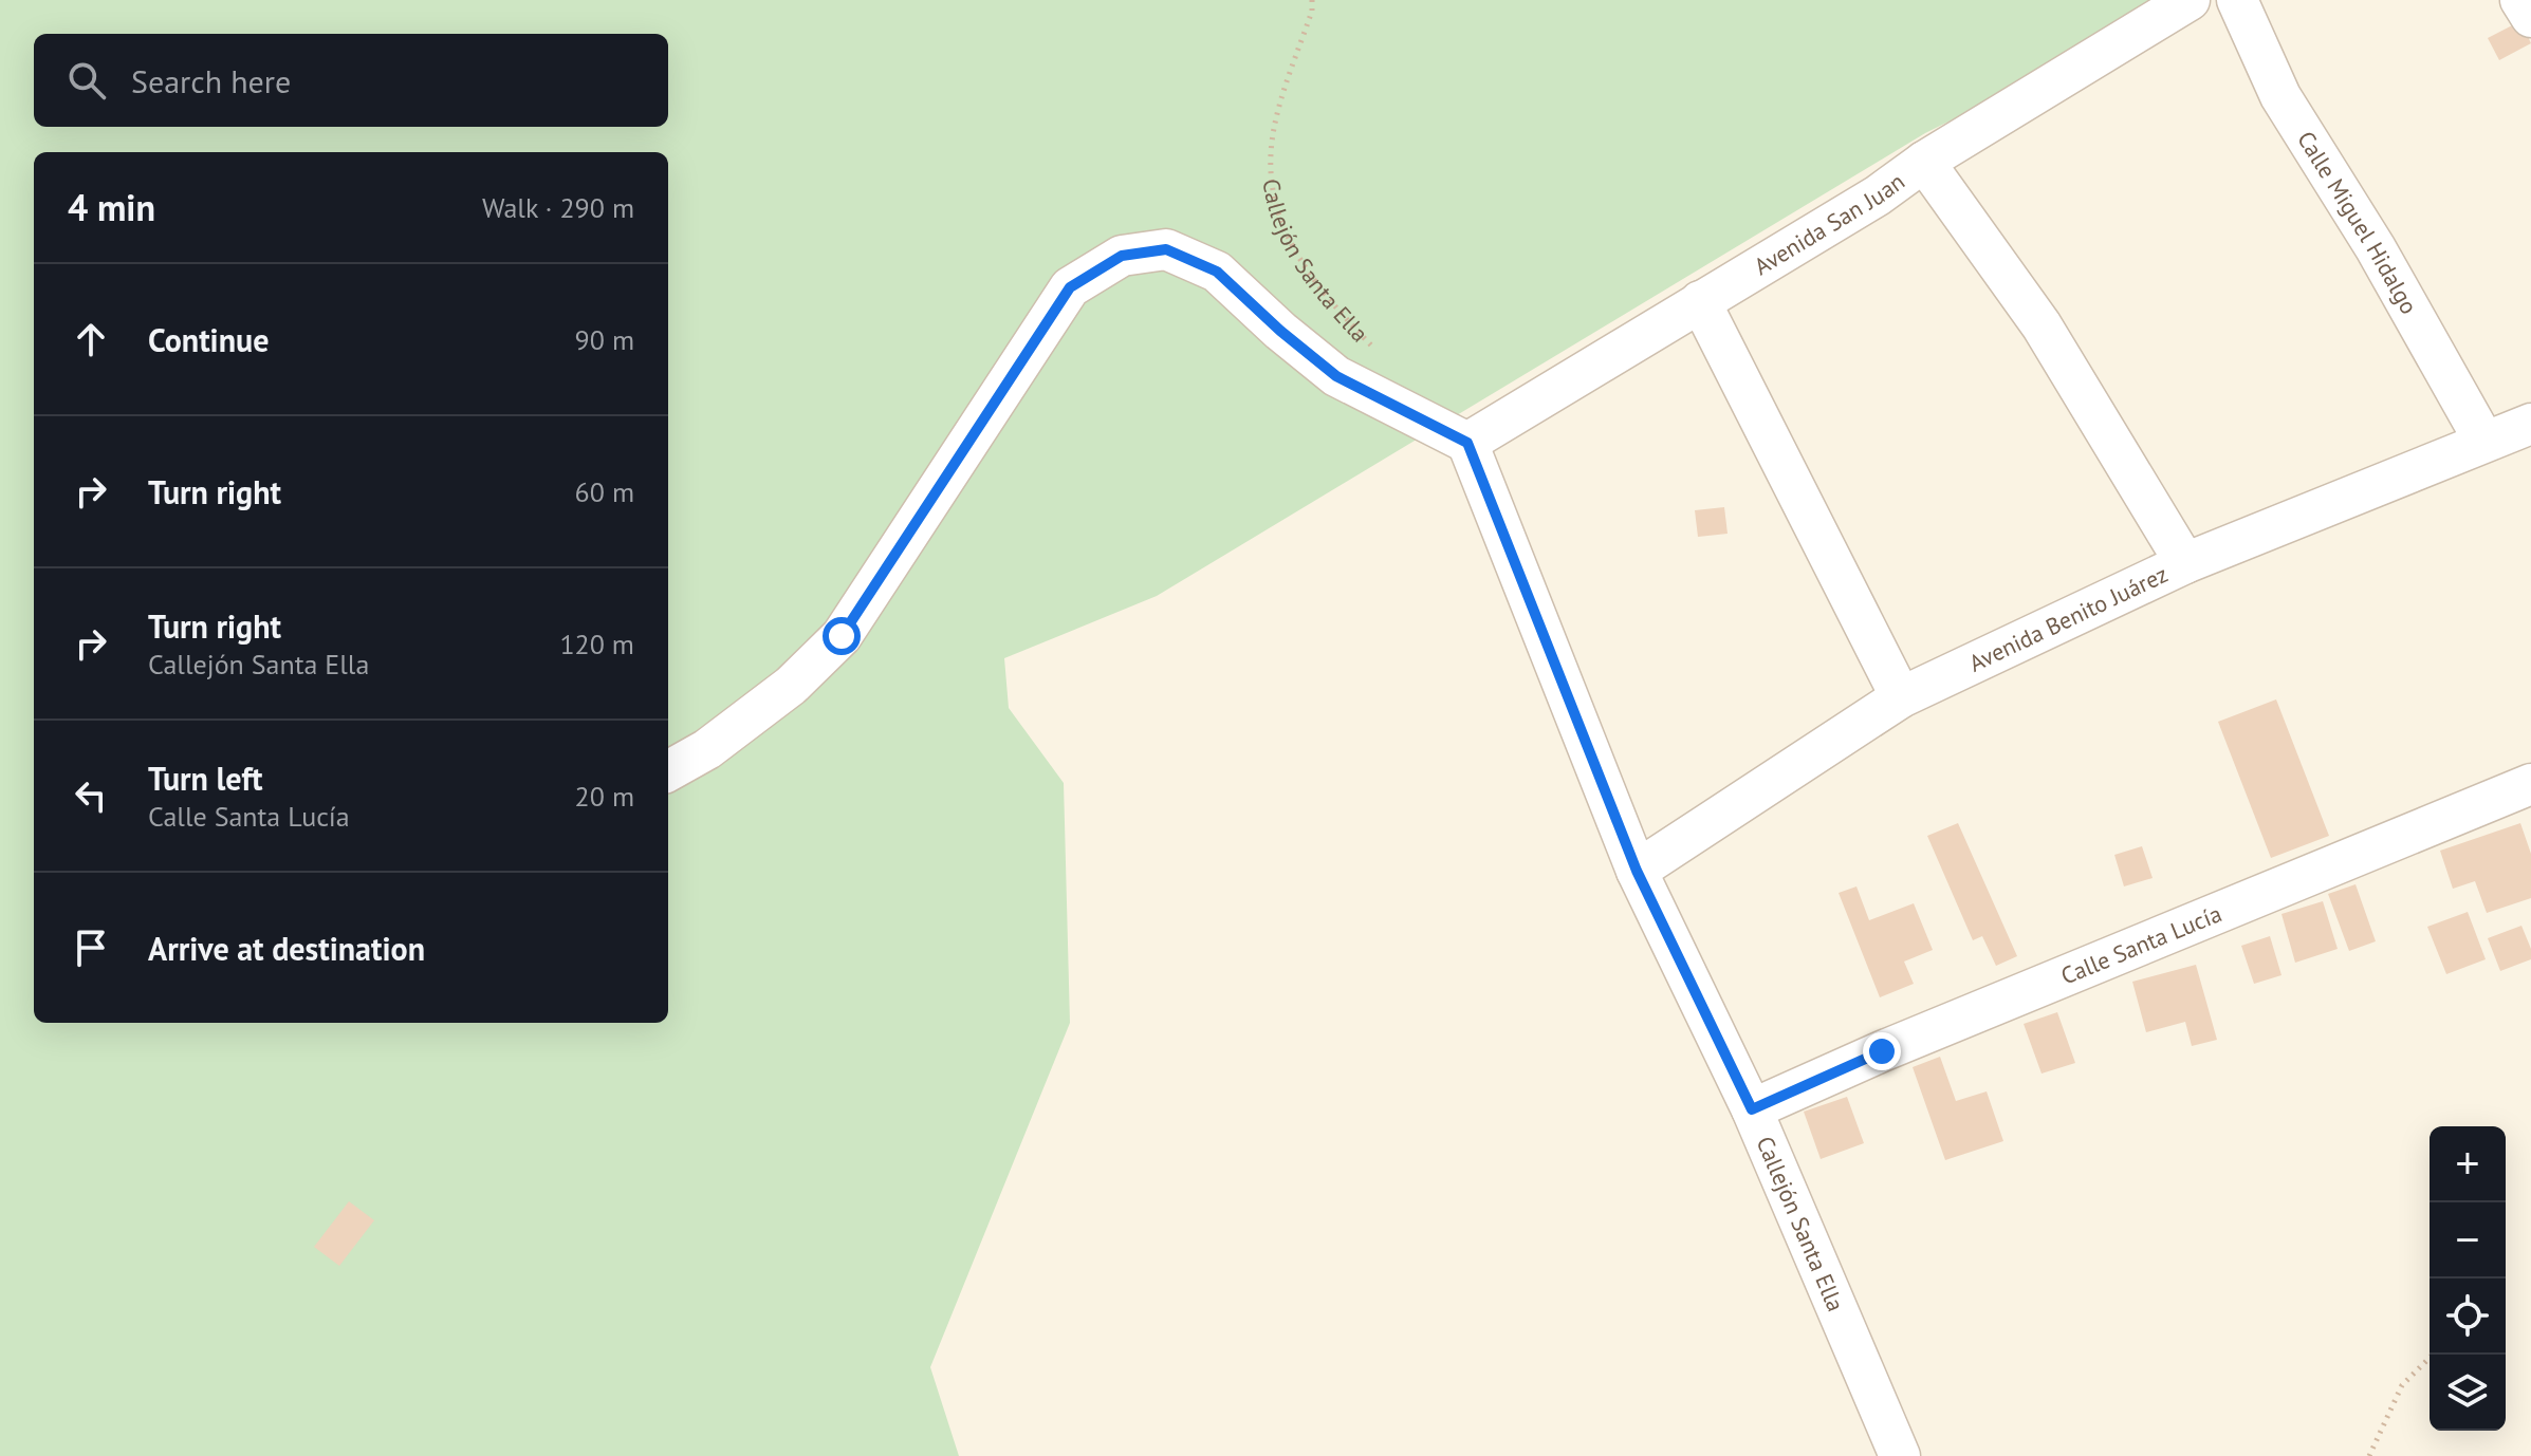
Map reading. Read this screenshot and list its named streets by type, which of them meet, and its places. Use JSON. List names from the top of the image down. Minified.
{"streets":{"street":["Avenida San Juan","Calle Miguel Hidalgo","Callejón Santa Ella","Avenida Benito Juárez","Calle Santa Lucía"]},"crossings":[["Avenida San Juan","Callejón Santa Ella"],["Calle Miguel Hidalgo","Avenida Benito Juárez"],["Callejón Santa Ella","Avenida Benito Juárez"],["Callejón Santa Ella","Calle Santa Lucía"]],"page":{"search":"Search here","heading":["4 min","Walk · 290 m"],"list":[["Continue","90 m"],["Turn right","60 m"],["Turn right","Callejón Santa Ella","120 m"],["Turn left","Calle Santa Lucía","20 m"],"Arrive at destination"],"map_buttons":["+","−"]}}
